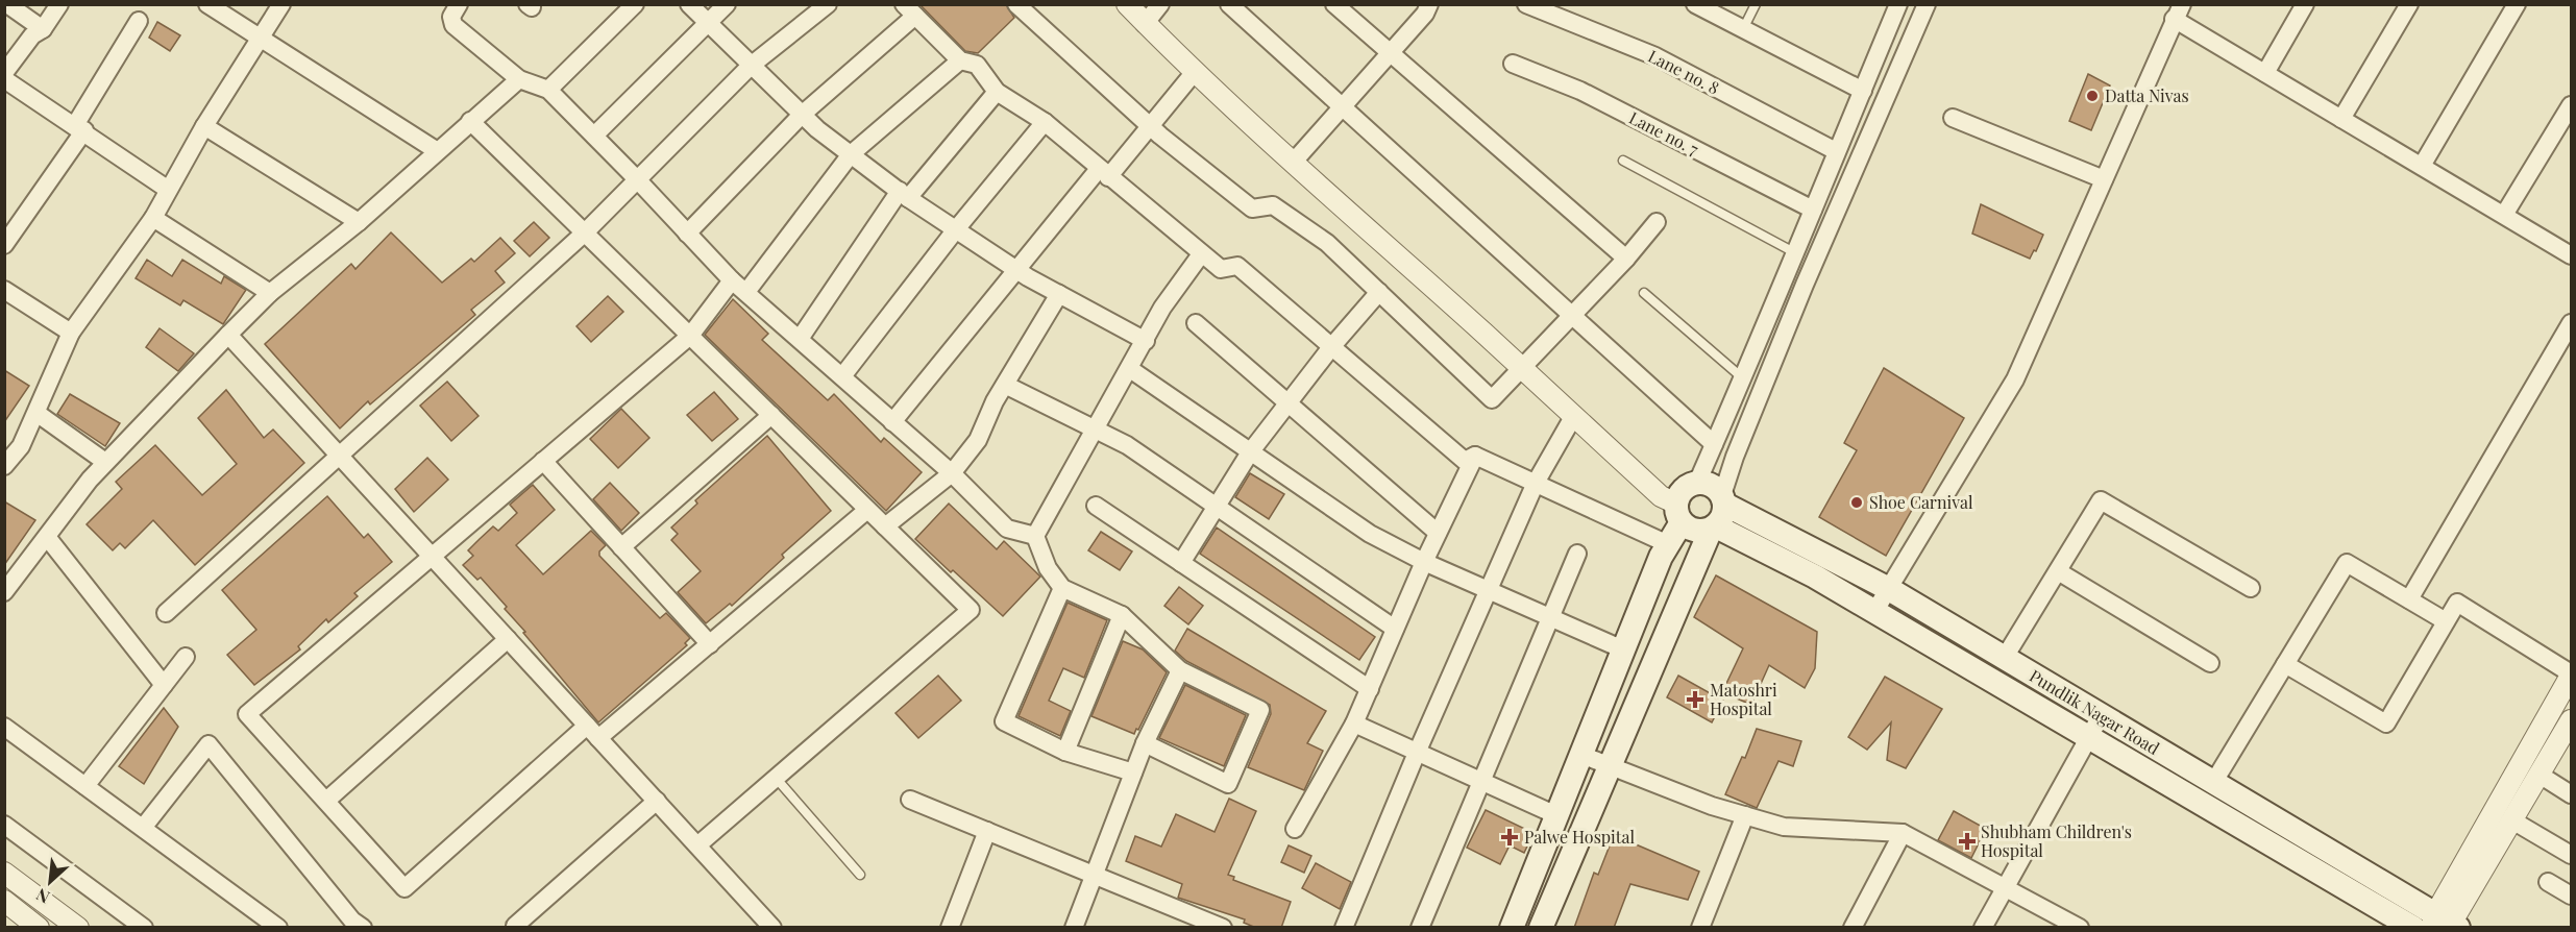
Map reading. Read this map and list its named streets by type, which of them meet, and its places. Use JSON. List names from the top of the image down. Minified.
{"streets":{"main road":["Pundlik Nagar Road"],"street":["Lane no. 8","Lane no. 7"]},"places":{"other":["Datta Nivas","Shoe Carnival"],"health":["Matoshri Hospital","Palwe Hospital","Shubham Children's Hospital"]},"north":"bottom left"}
